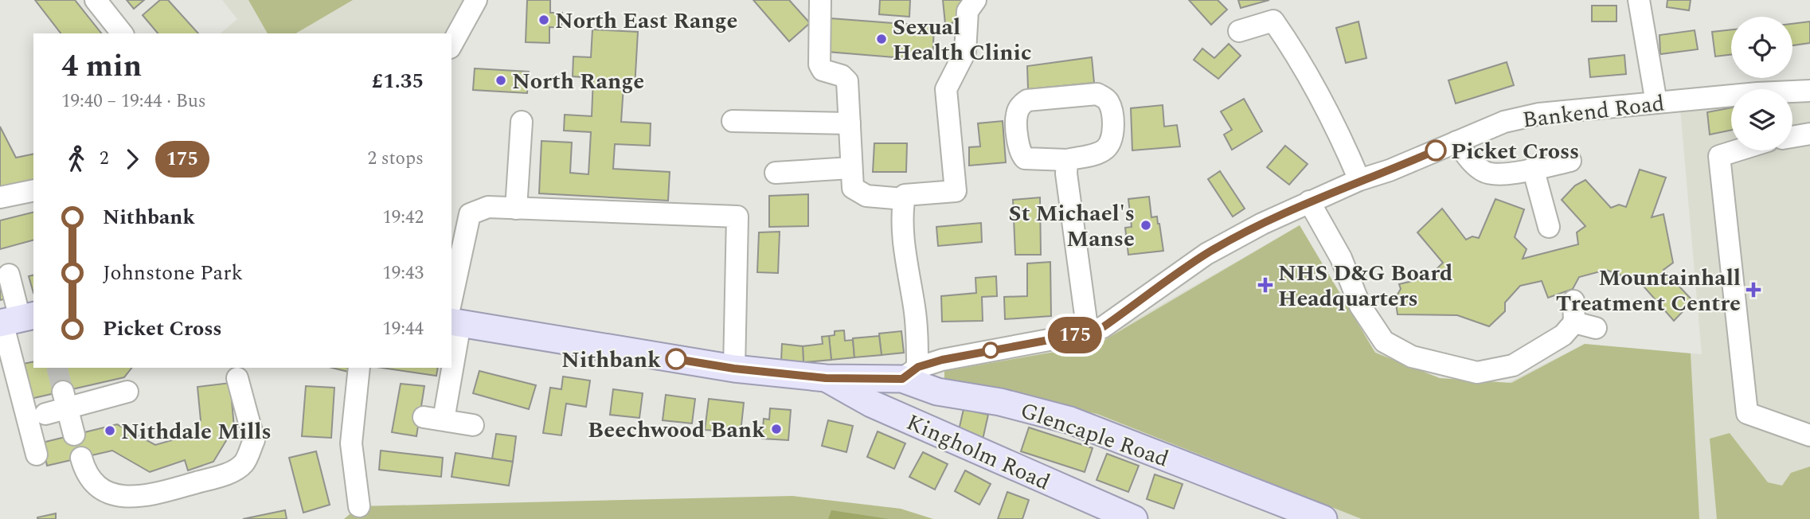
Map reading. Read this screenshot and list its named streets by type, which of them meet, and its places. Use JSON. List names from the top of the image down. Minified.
{"streets":{"main road":["Glencaple Road","Kingholm Road"],"street":["Bankend Road"]},"crossings":[["Bankend Road","Glencaple Road"],["Glencaple Road","Kingholm Road"]],"places":{"other":["North East Range","Sexual Health Clinic","North Range","Picket Cross","St Michael's Manse","Nithbank","Beechwood Bank","Nithdale Mills"],"health":["NHS D&G Board Headquarters","Mountainhall Treatment Centre"]},"lines":["bus line 175"],"page":{"on_map":"175","heading":["4 min","19:40 – 19:44 · Bus","£1.35"],"legs":["2","175","2 stops"],"list":[{"name":"Nithbank","value":"19:42"},{"name":"Johnstone Park","value":"19:43"},{"name":"Picket Cross","value":"19:44"}]}}
